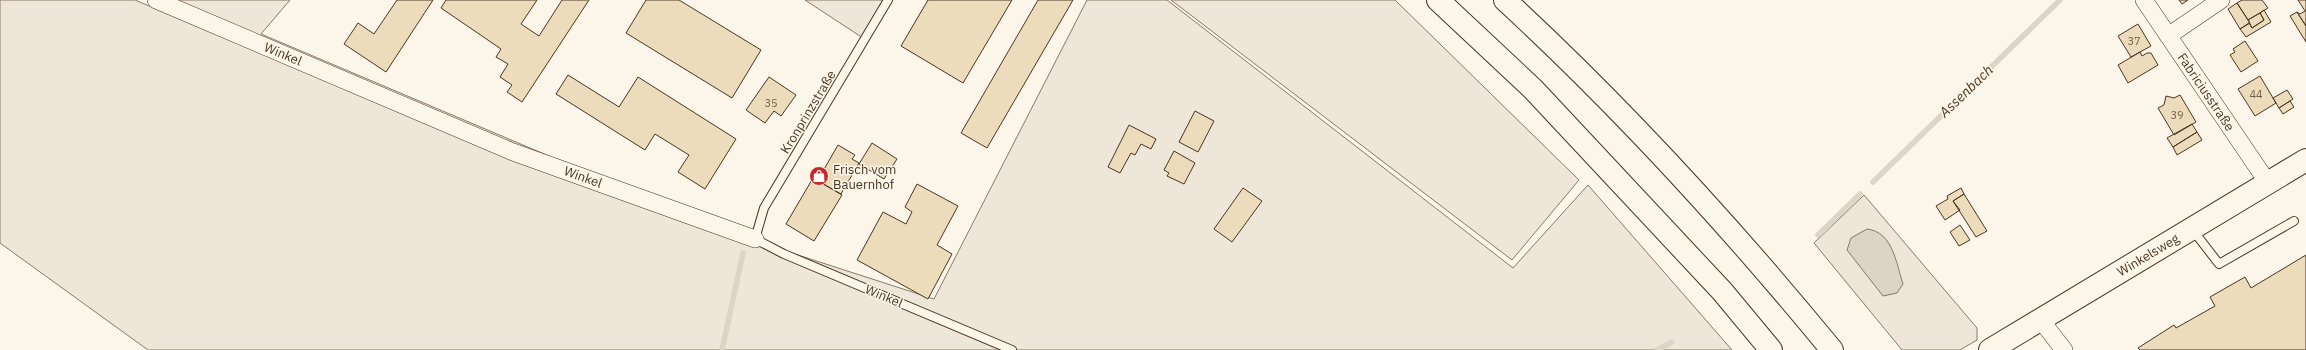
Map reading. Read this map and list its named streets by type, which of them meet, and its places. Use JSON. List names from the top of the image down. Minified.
{"streets":{"main road":["Winkelsweg"],"street":["Winkel","Fabriciusstraße"],"lane":["Kronprinzstraße"]},"crossings":[["Winkel","Kronprinzstraße"],["Fabriciusstraße","Winkelsweg"]],"water":["Assenbach"],"places":{"shop":["Frisch vom Bauernhof"]},"house_numbers":["37","44","35","39"]}
